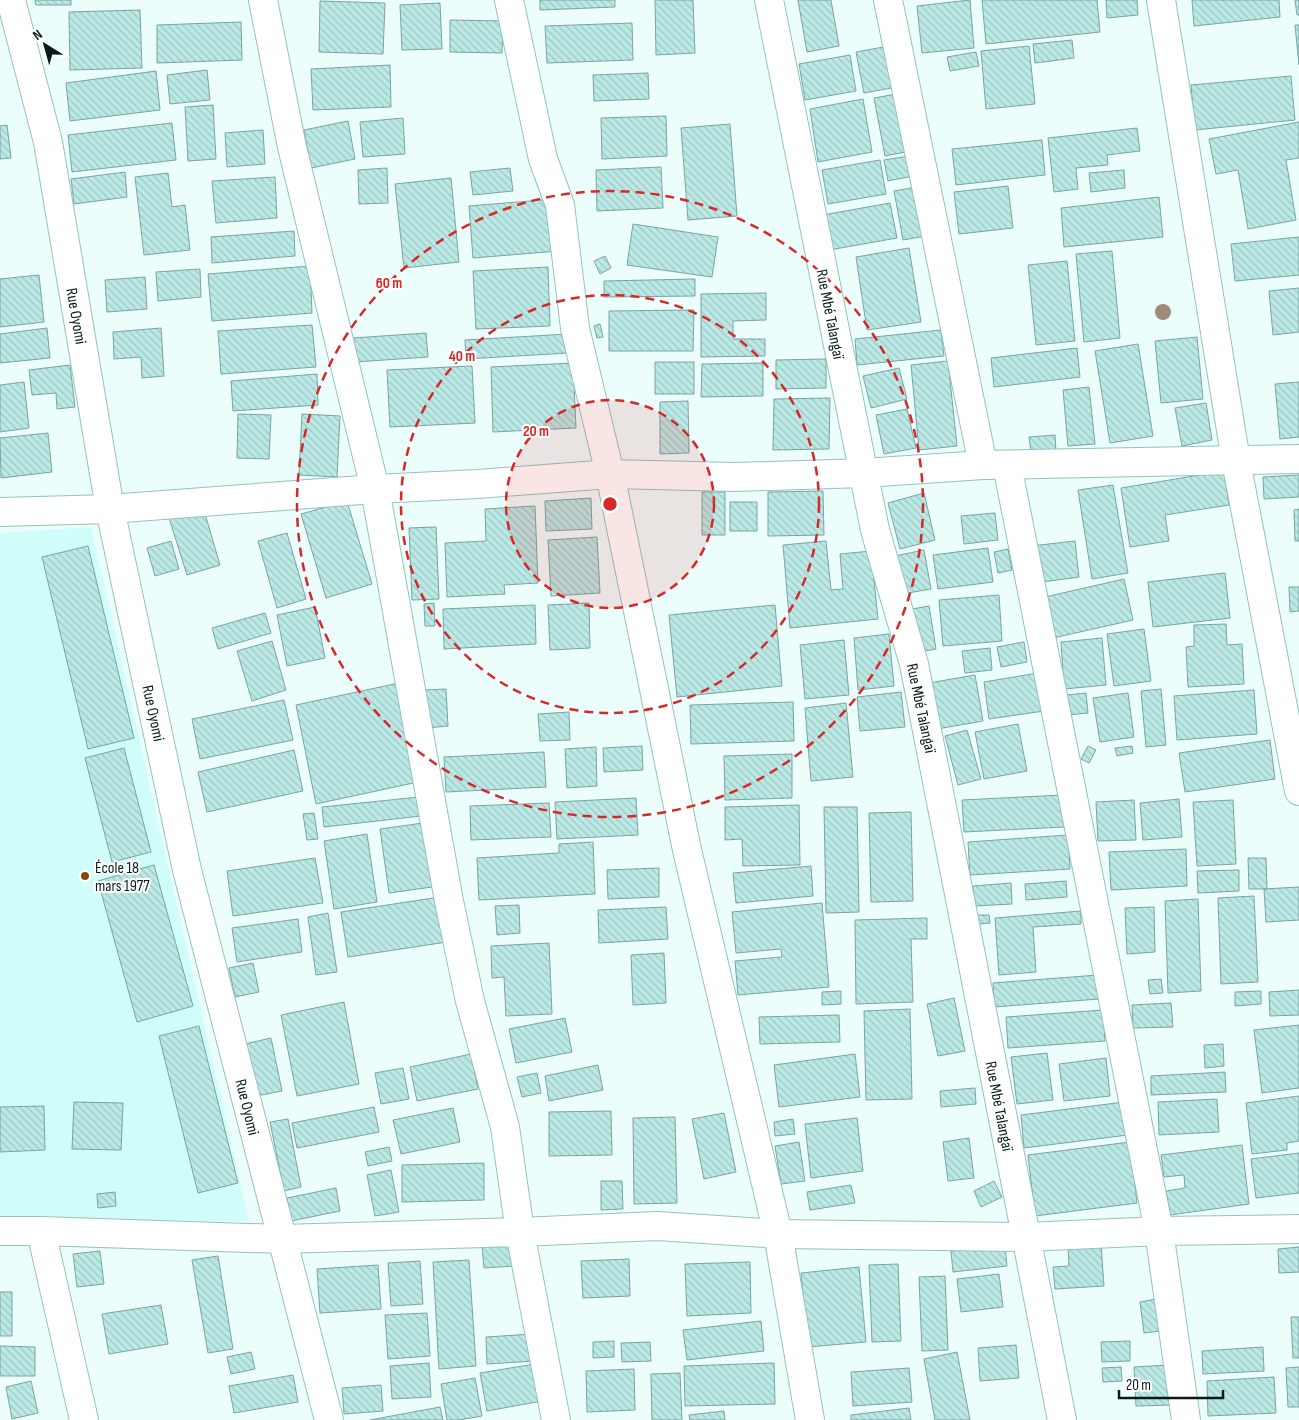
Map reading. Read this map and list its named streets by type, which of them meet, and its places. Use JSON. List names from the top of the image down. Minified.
{"streets":{"street":["Rue Mbé Talangaï","Rue Oyomi"]},"places":["École 18 mars 1977"],"scale_bar":"20 m","north":"top left","rings":["60 m","40 m","20 m"]}
